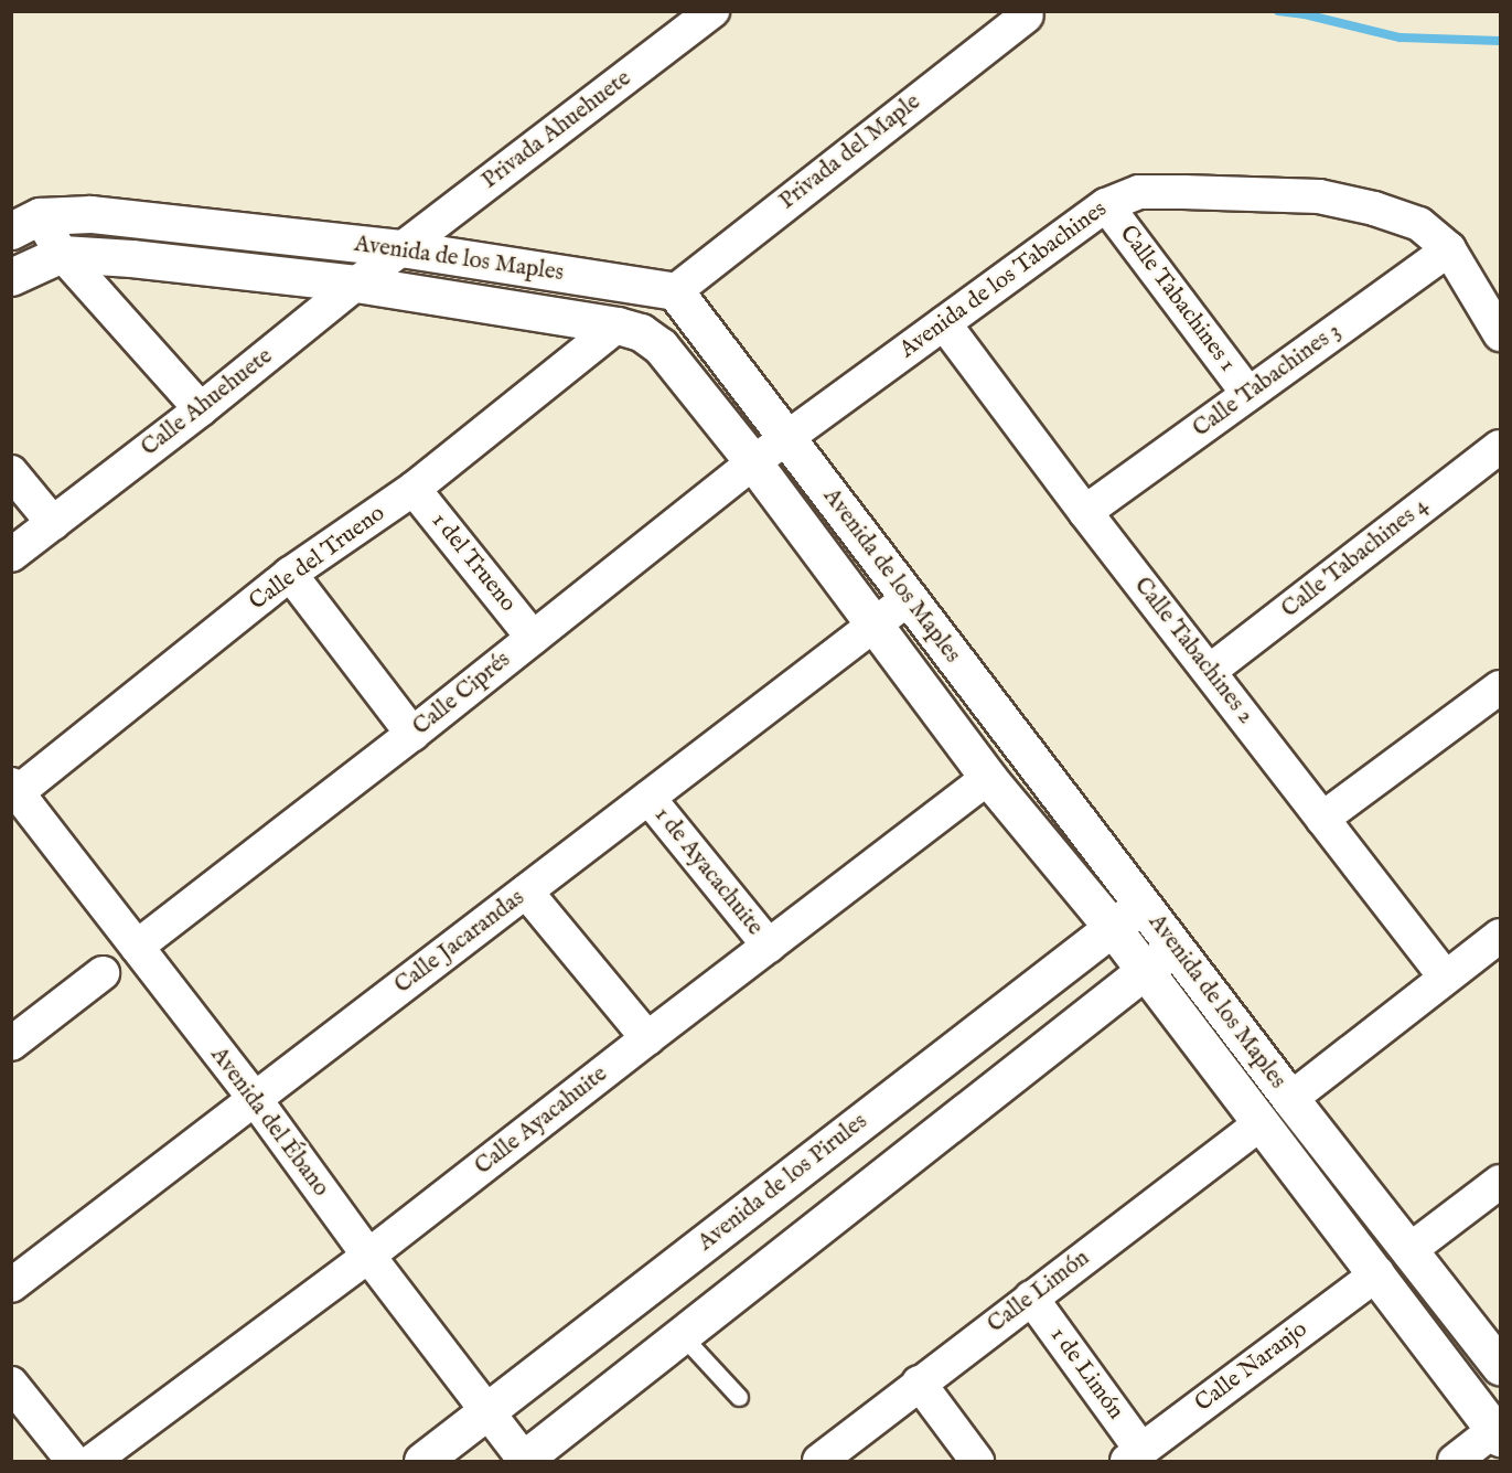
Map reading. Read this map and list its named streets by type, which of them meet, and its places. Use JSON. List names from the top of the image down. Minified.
{"streets":{"street":["Privada Ahuehuete","Privada del Maple","Avenida de los Maples","Avenida de los Tabachines","Calle Tabachines 1","Calle Tabachines 3","Calle Ahuehuete","Calle del Trueno","Calle Tabachines 4","1 del Trueno","Calle Tabachines 2","Calle Ciprés","1 de Ayacachuite","Calle Jacarandas","Calle Ayacahuite","Avenida del Ébano","Avenida de los Pirules","Calle Limón","Calle Naranjo","1 de Limón"]},"crossings":[["Privada Ahuehuete","Avenida de los Maples"],["Privada Ahuehuete","Calle Ahuehuete"],["Privada del Maple","Avenida de los Maples"],["Avenida de los Maples","Avenida de los Tabachines"],["Avenida de los Maples","Calle Ahuehuete"],["Avenida de los Maples","Calle del Trueno"],["Avenida de los Maples","Calle Ciprés"],["Avenida de los Maples","Calle Jacarandas"],["Avenida de los Maples","Calle Ayacahuite"],["Avenida de los Maples","Avenida de los Pirules"],["Avenida de los Maples","Calle Limón"],["Avenida de los Maples","Calle Naranjo"],["Avenida de los Tabachines","Calle Tabachines 1"],["Avenida de los Tabachines","Calle Tabachines 3"],["Avenida de los Tabachines","Calle Tabachines 2"],["Avenida de los Tabachines","Calle Ciprés"],["Calle Tabachines 1","Calle Tabachines 3"],["Calle Tabachines 3","Calle Tabachines 2"],["Calle del Trueno","1 del Trueno"],["Calle del Trueno","Avenida del Ébano"],["Calle Tabachines 4","Calle Tabachines 2"],["1 del Trueno","Calle Ciprés"],["Calle Ciprés","Avenida del Ébano"],["1 de Ayacachuite","Calle Jacarandas"],["1 de Ayacachuite","Calle Ayacahuite"],["Calle Jacarandas","Avenida del Ébano"],["Calle Ayacahuite","Avenida del Ébano"],["Avenida del Ébano","Avenida de los Pirules"],["Calle Limón","1 de Limón"],["Calle Naranjo","1 de Limón"]]}
